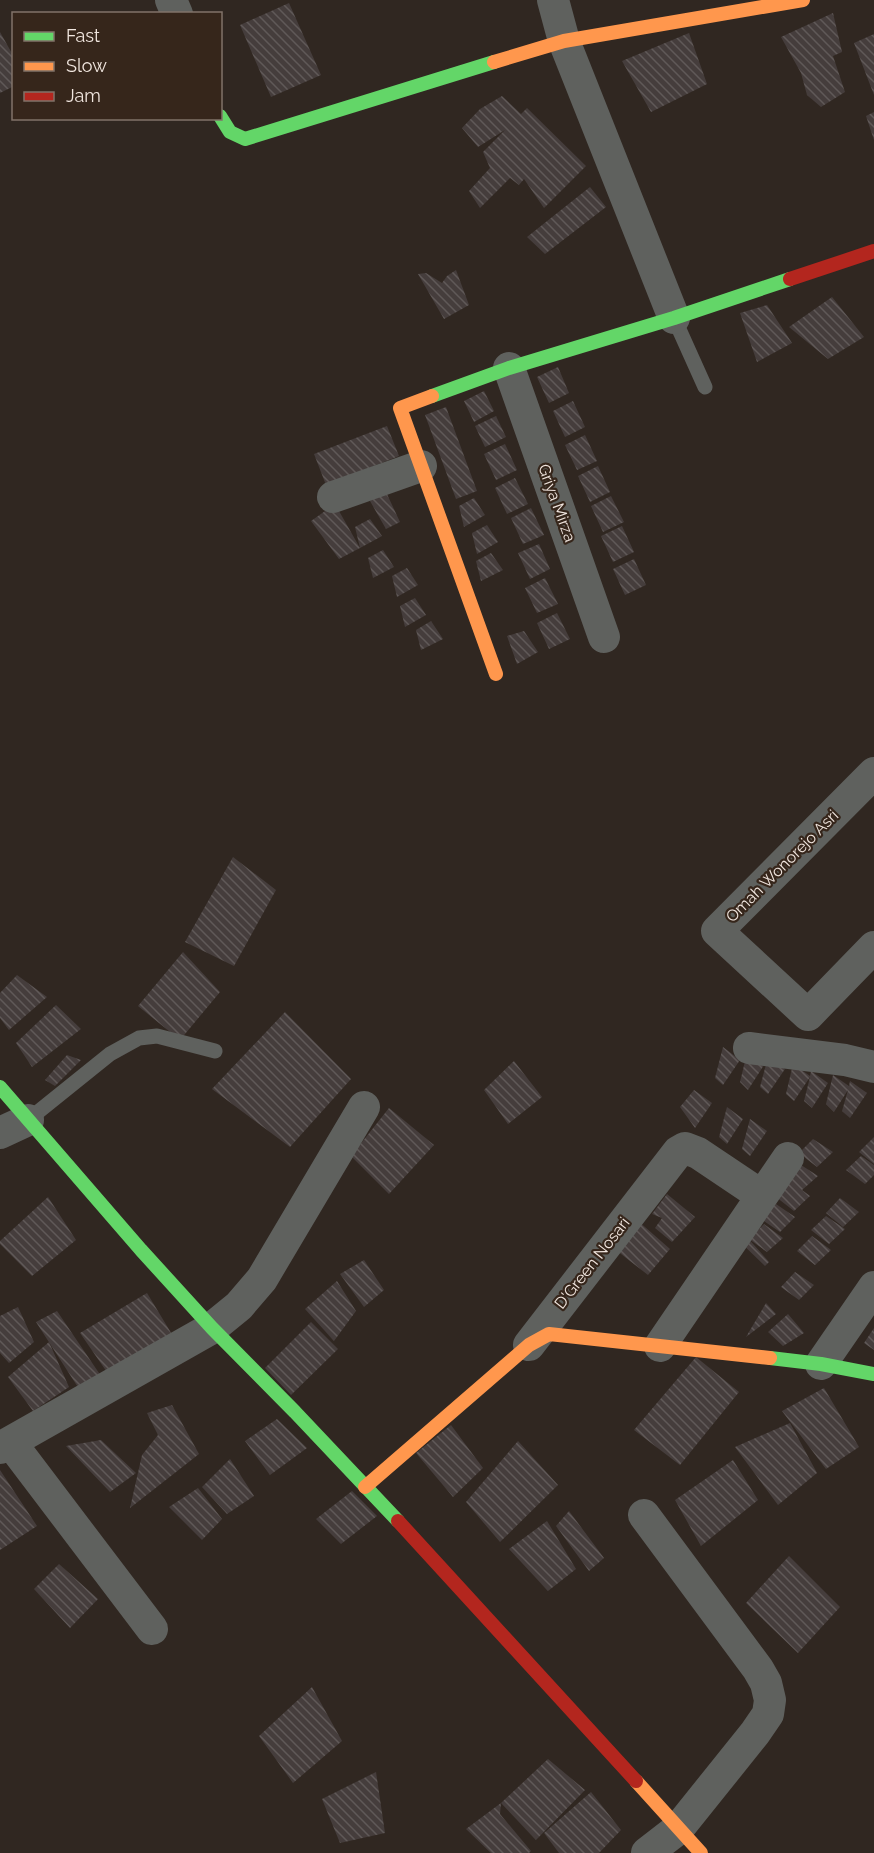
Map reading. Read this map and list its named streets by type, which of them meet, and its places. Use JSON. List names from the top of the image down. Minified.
{"streets":{"street":["Griya Mirza","Omah Wonorejo Asri","D'Green Nosari"]},"legend":["Fast","Slow","Jam"]}
